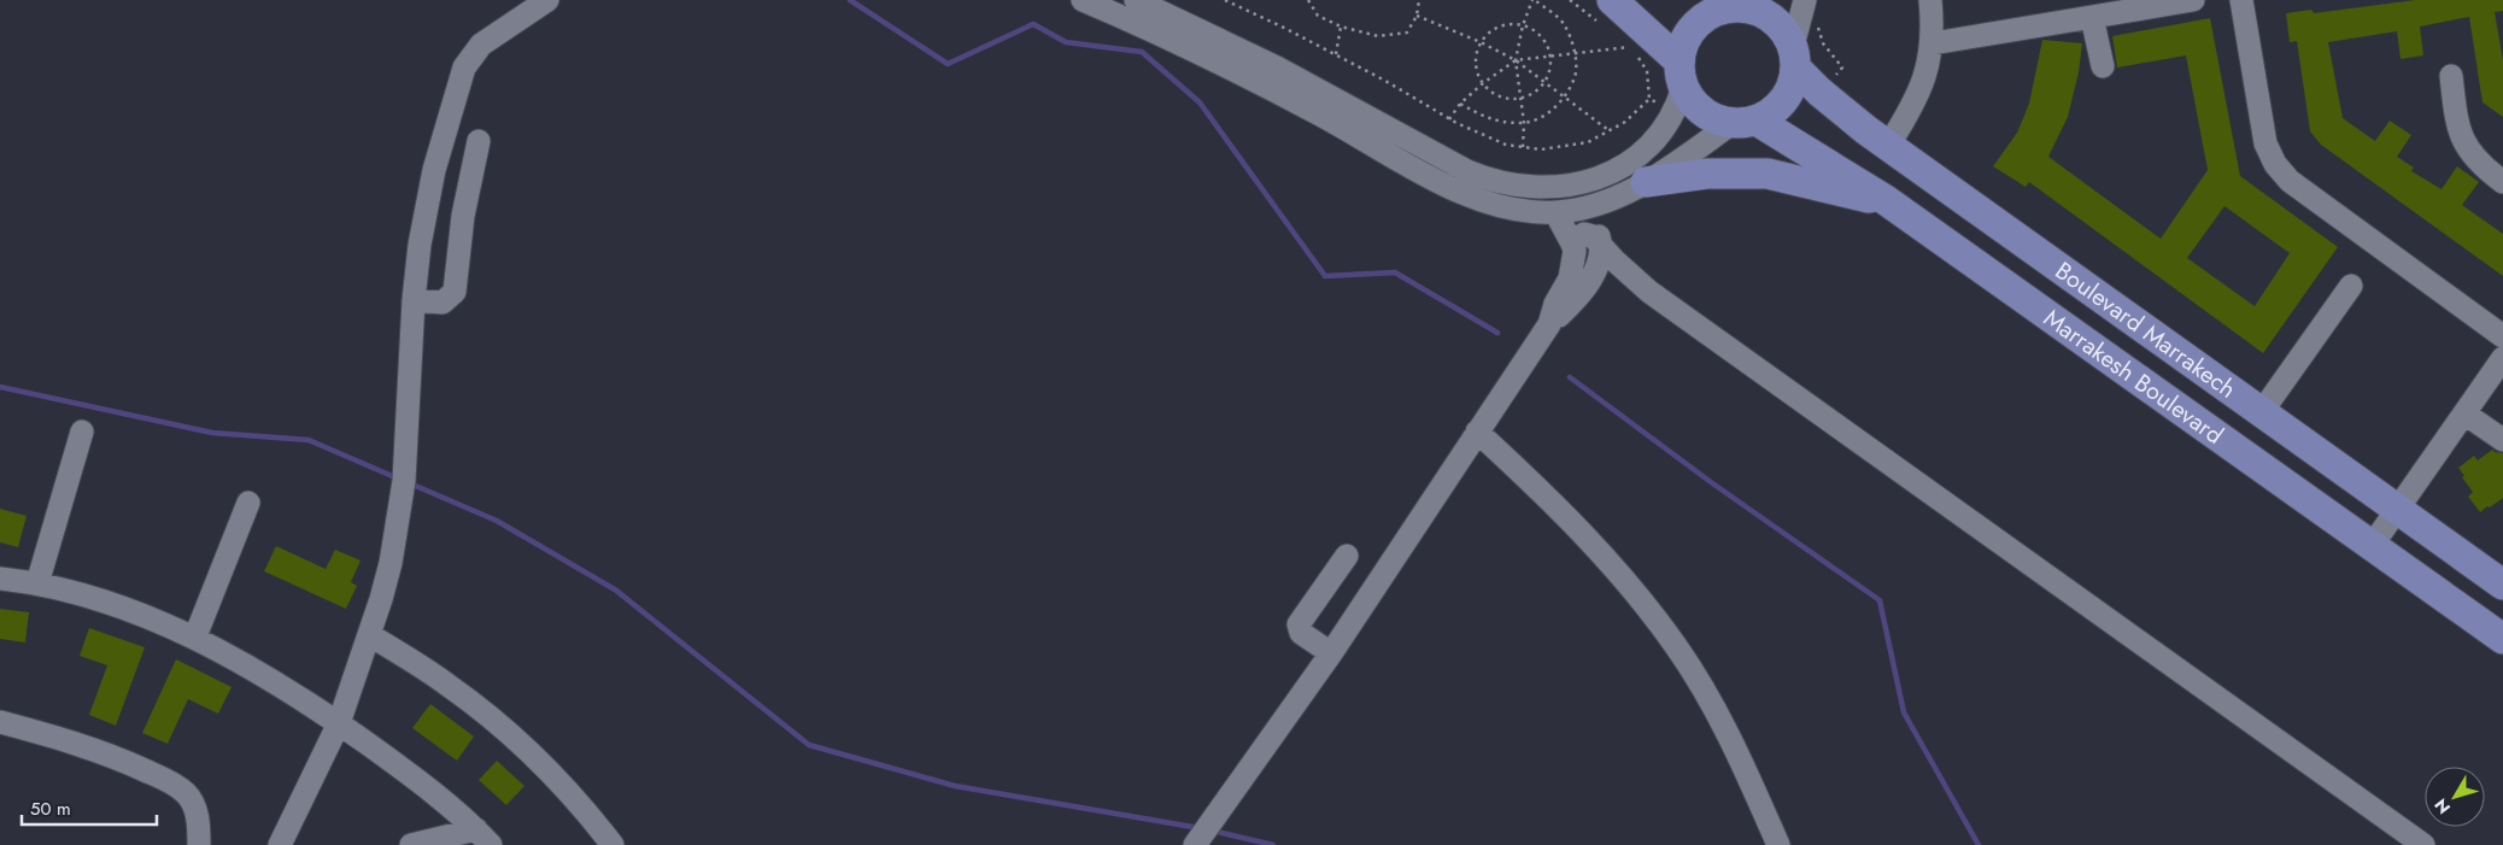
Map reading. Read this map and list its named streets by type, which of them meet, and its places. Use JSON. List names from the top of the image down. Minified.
{"streets":{"main road":["Boulevard Marrakech","Marrakesh Boulevard"]},"crossings":[["Boulevard Marrakech","Marrakesh Boulevard"]],"scale_bar":"50 m","north":"bottom left"}
